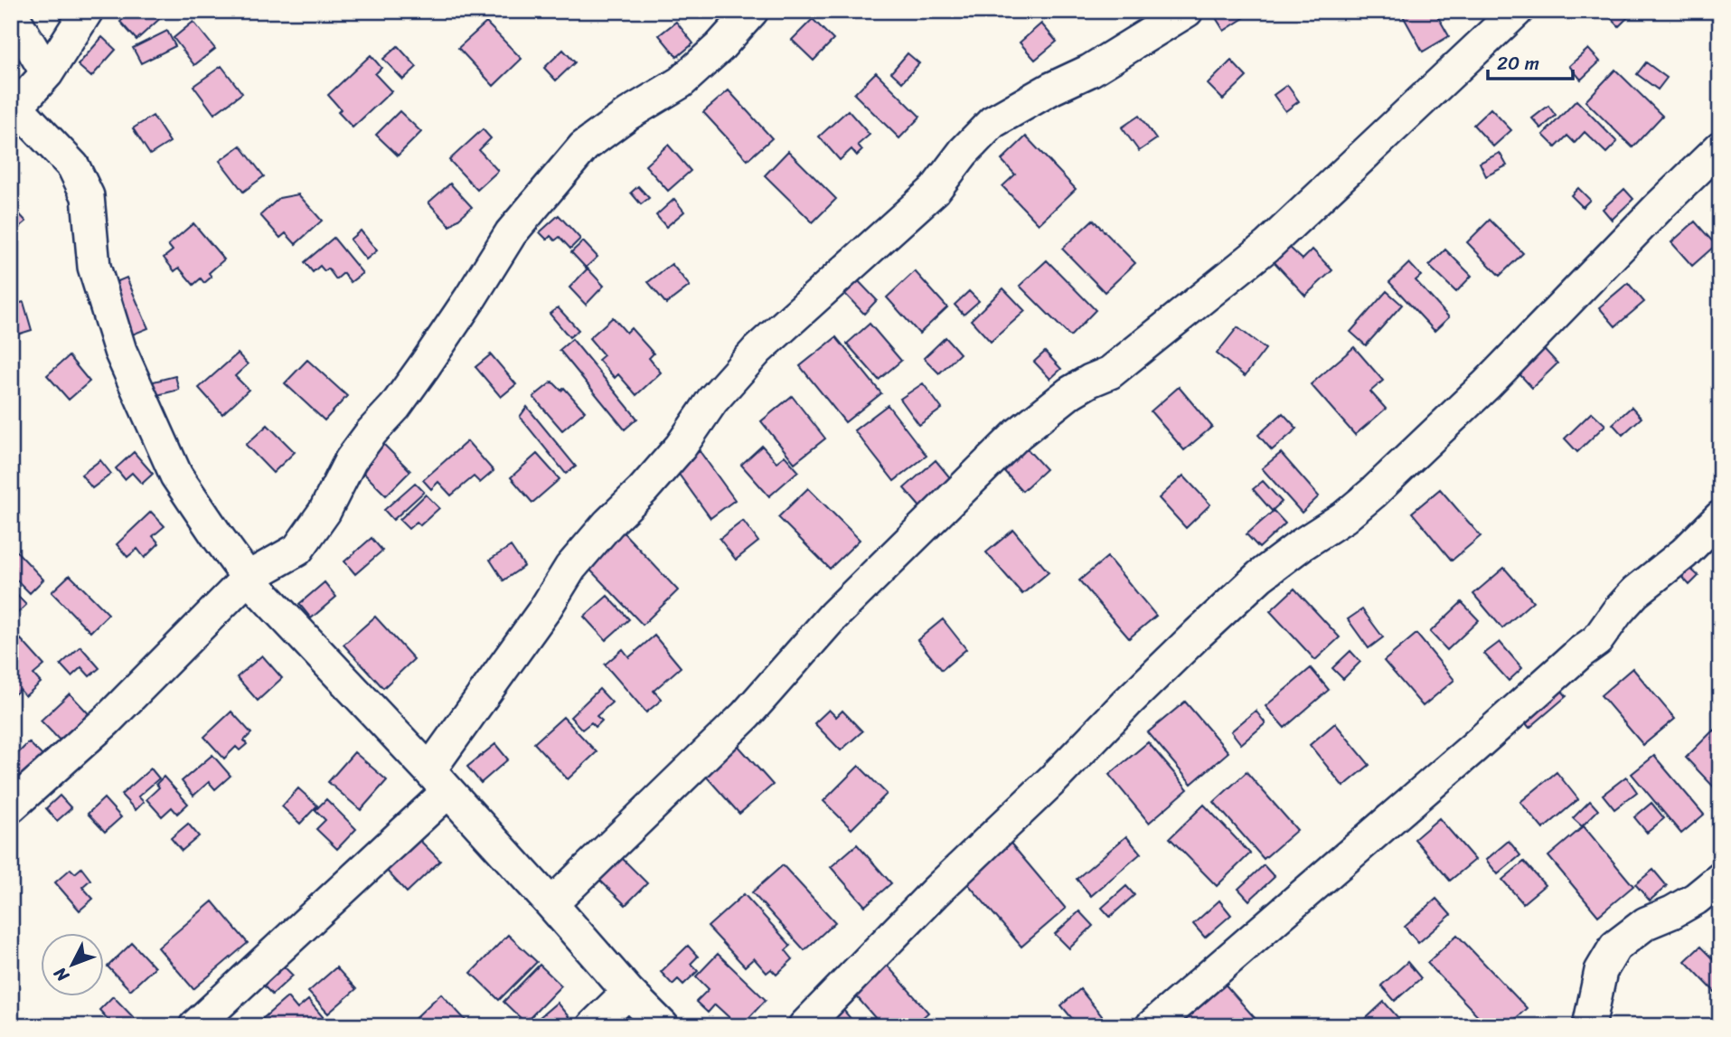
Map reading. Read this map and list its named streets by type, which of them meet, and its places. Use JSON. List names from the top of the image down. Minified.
{"scale_bar":"20 m","north":"bottom left"}
